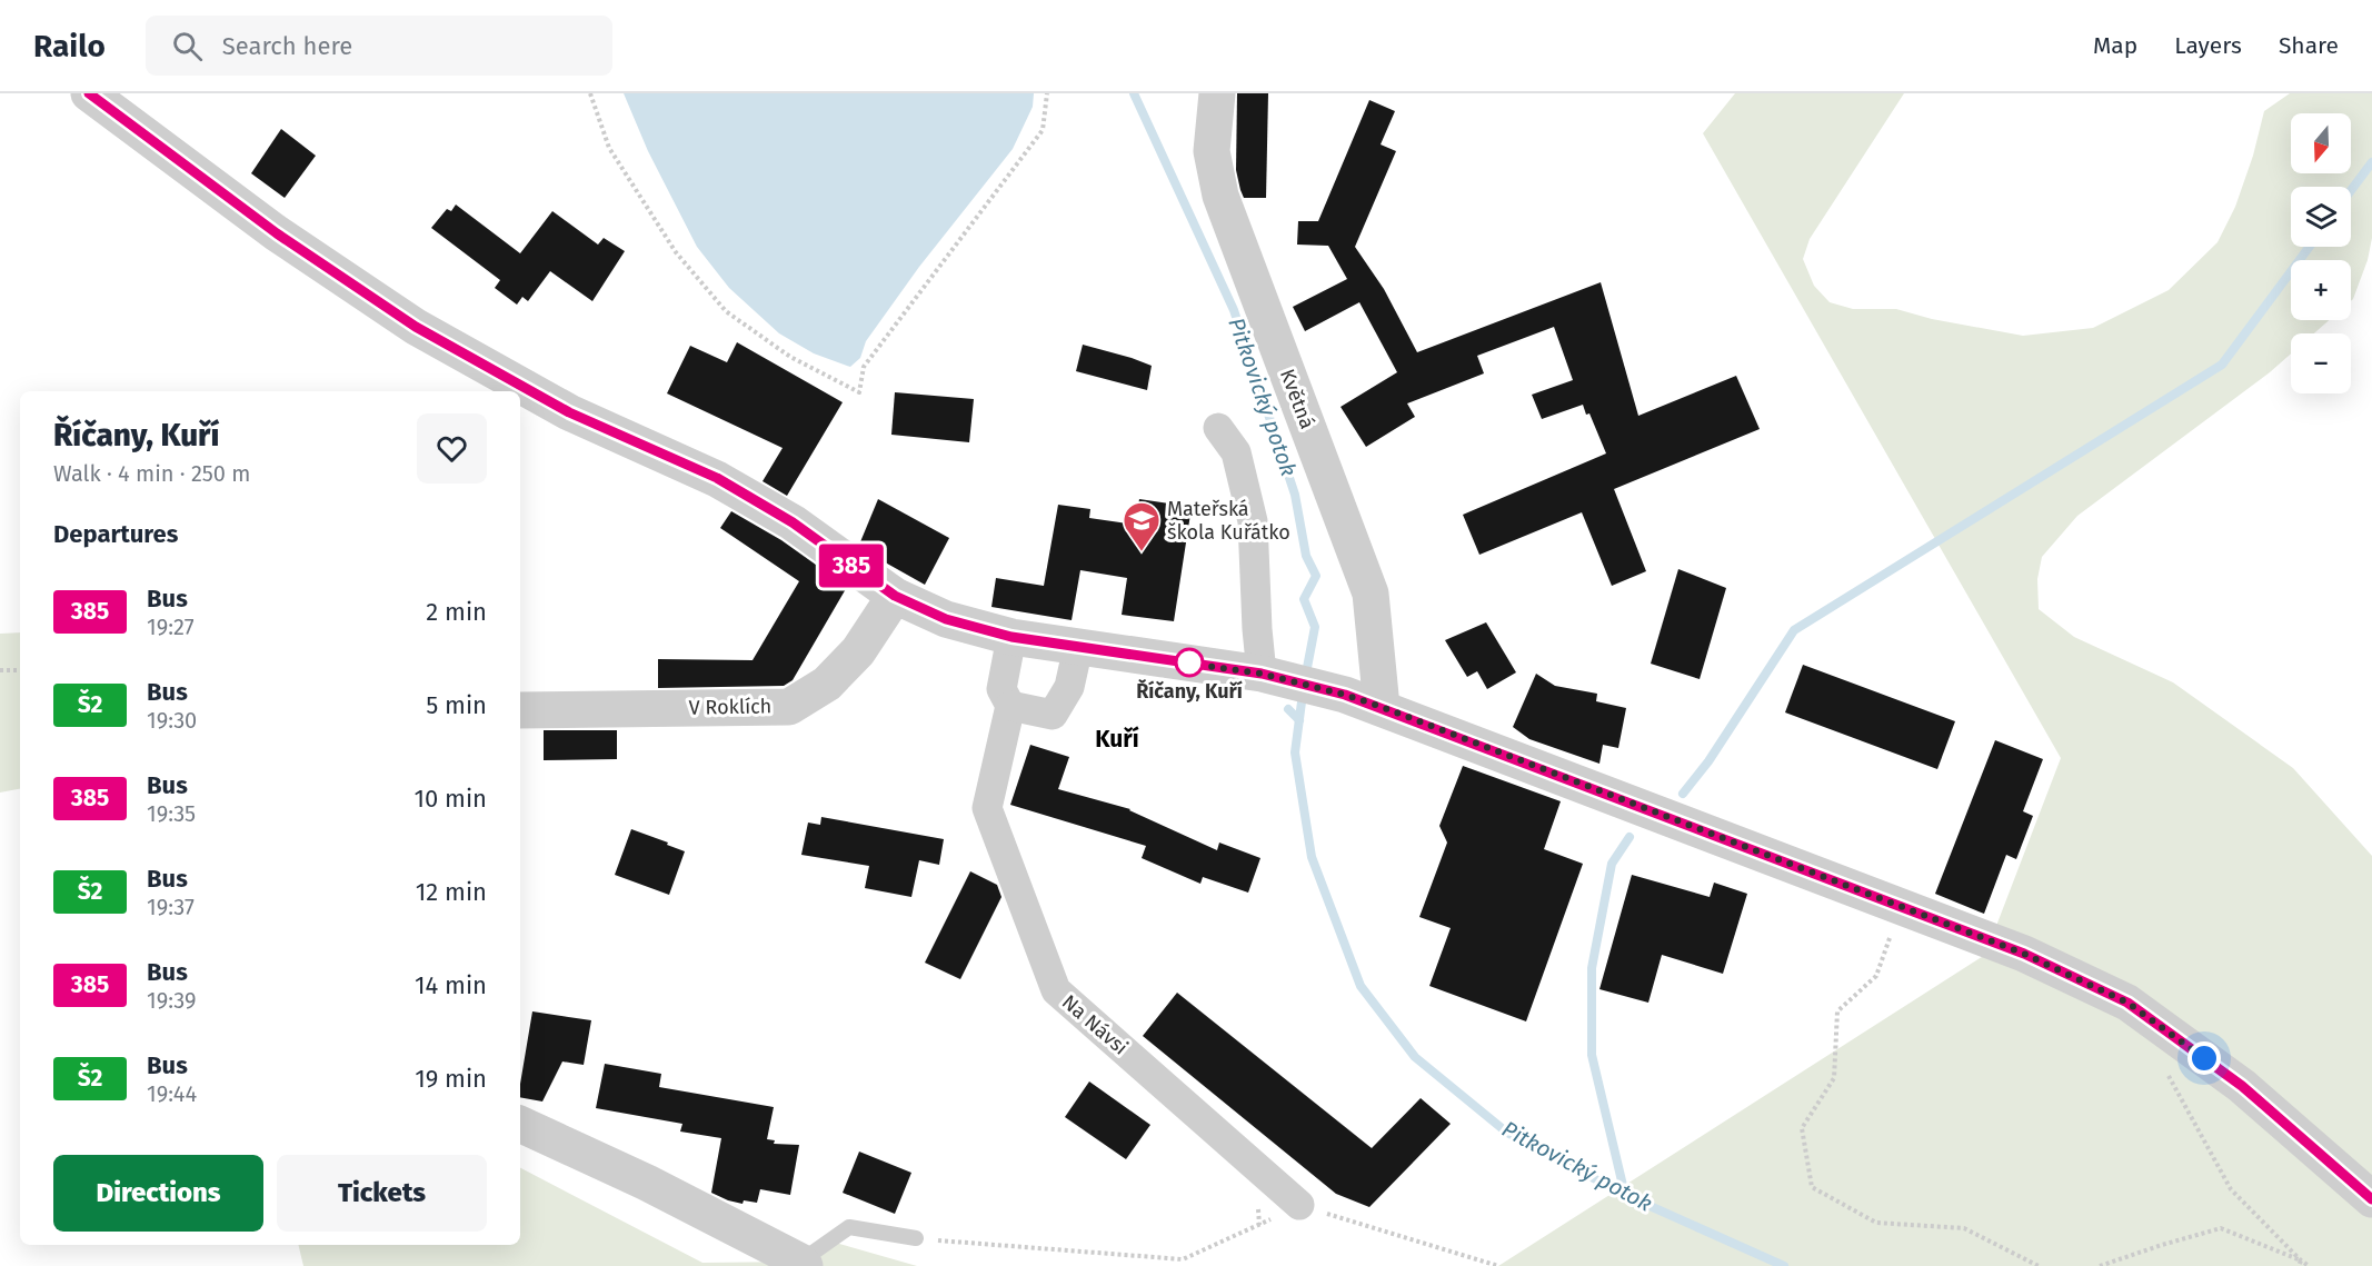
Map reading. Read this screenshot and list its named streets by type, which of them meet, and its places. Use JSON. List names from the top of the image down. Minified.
{"streets":{"street":["Květná","V Roklích","Na Návsi"]},"districts":["Kuří"],"water":["Pitkovický potok"],"places":{"school or university":["Mateřská škola Kuřátko"],"other":["Říčany, Kuří"]},"lines":["bus line 385"],"north":"bottom","page":{"header":"Railo","search":"Search here","nav":["Map","Layers","Share"],"on_map":"385","map_buttons":["+","−"],"heading":[["Říčany, Kuří","Walk · 4 min · 250 m"],"Departures"],"list":[{"mark":"385","name":"Bus","note":"19:27","value":"2 min"},{"mark":"Š2","name":"Bus","note":"19:30","value":"5 min"},{"mark":"385","name":"Bus","note":"19:35","value":"10 min"},{"mark":"Š2","name":"Bus","note":"19:37","value":"12 min"},{"mark":"385","name":"Bus","note":"19:39","value":"14 min"},{"mark":"Š2","name":"Bus","note":"19:44","value":"19 min"}],"buttons":["Directions","Tickets"]}}
